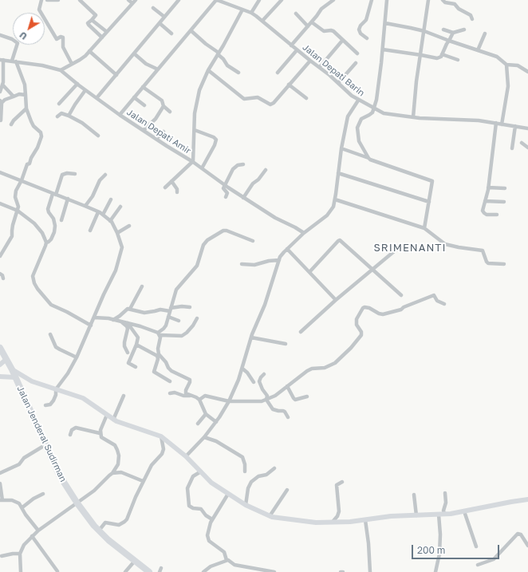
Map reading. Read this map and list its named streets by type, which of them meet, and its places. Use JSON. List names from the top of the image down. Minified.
{"streets":{"highway":["Jalan Jenderal Sudirman"],"street":["Jalan Depati Barin","Jalan Depati Amir"]},"districts":["SRIMENANTI"],"scale_bar":"200 m","north":"bottom left"}
